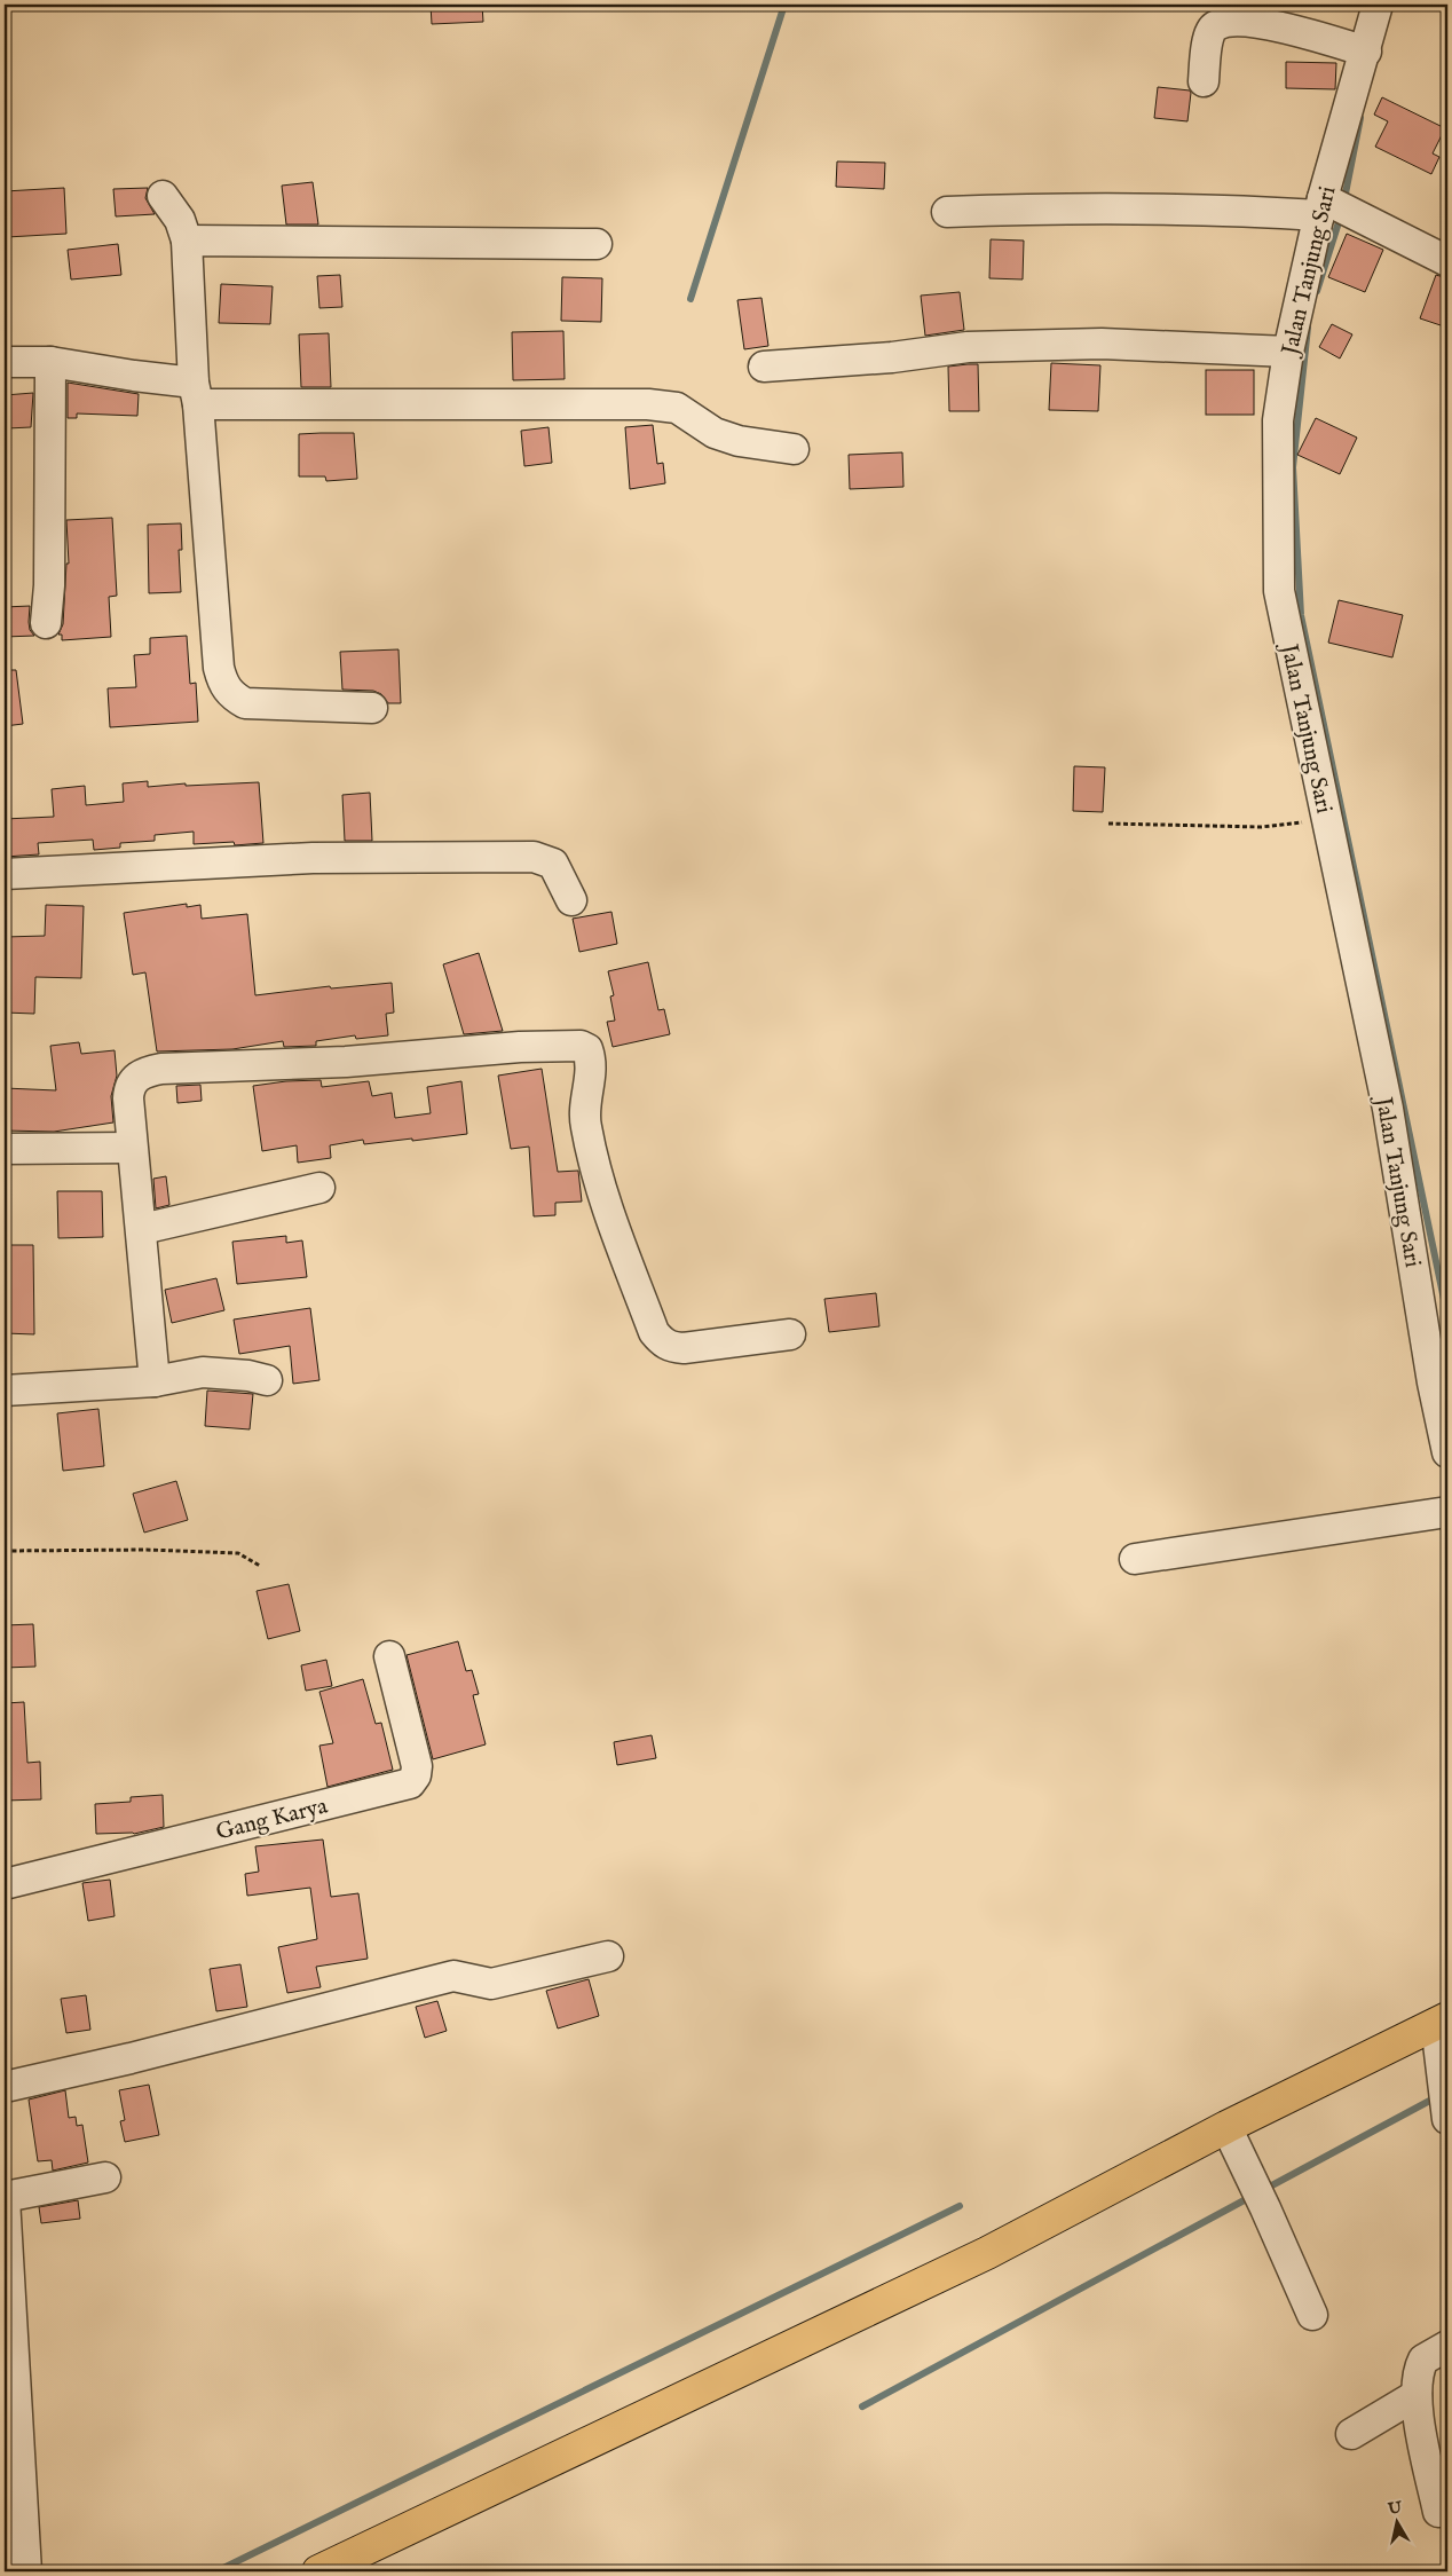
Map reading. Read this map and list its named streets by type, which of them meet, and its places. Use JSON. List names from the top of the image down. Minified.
{"streets":{"street":["Jalan Tanjung Sari","Gang Karya"]},"north":"top"}
